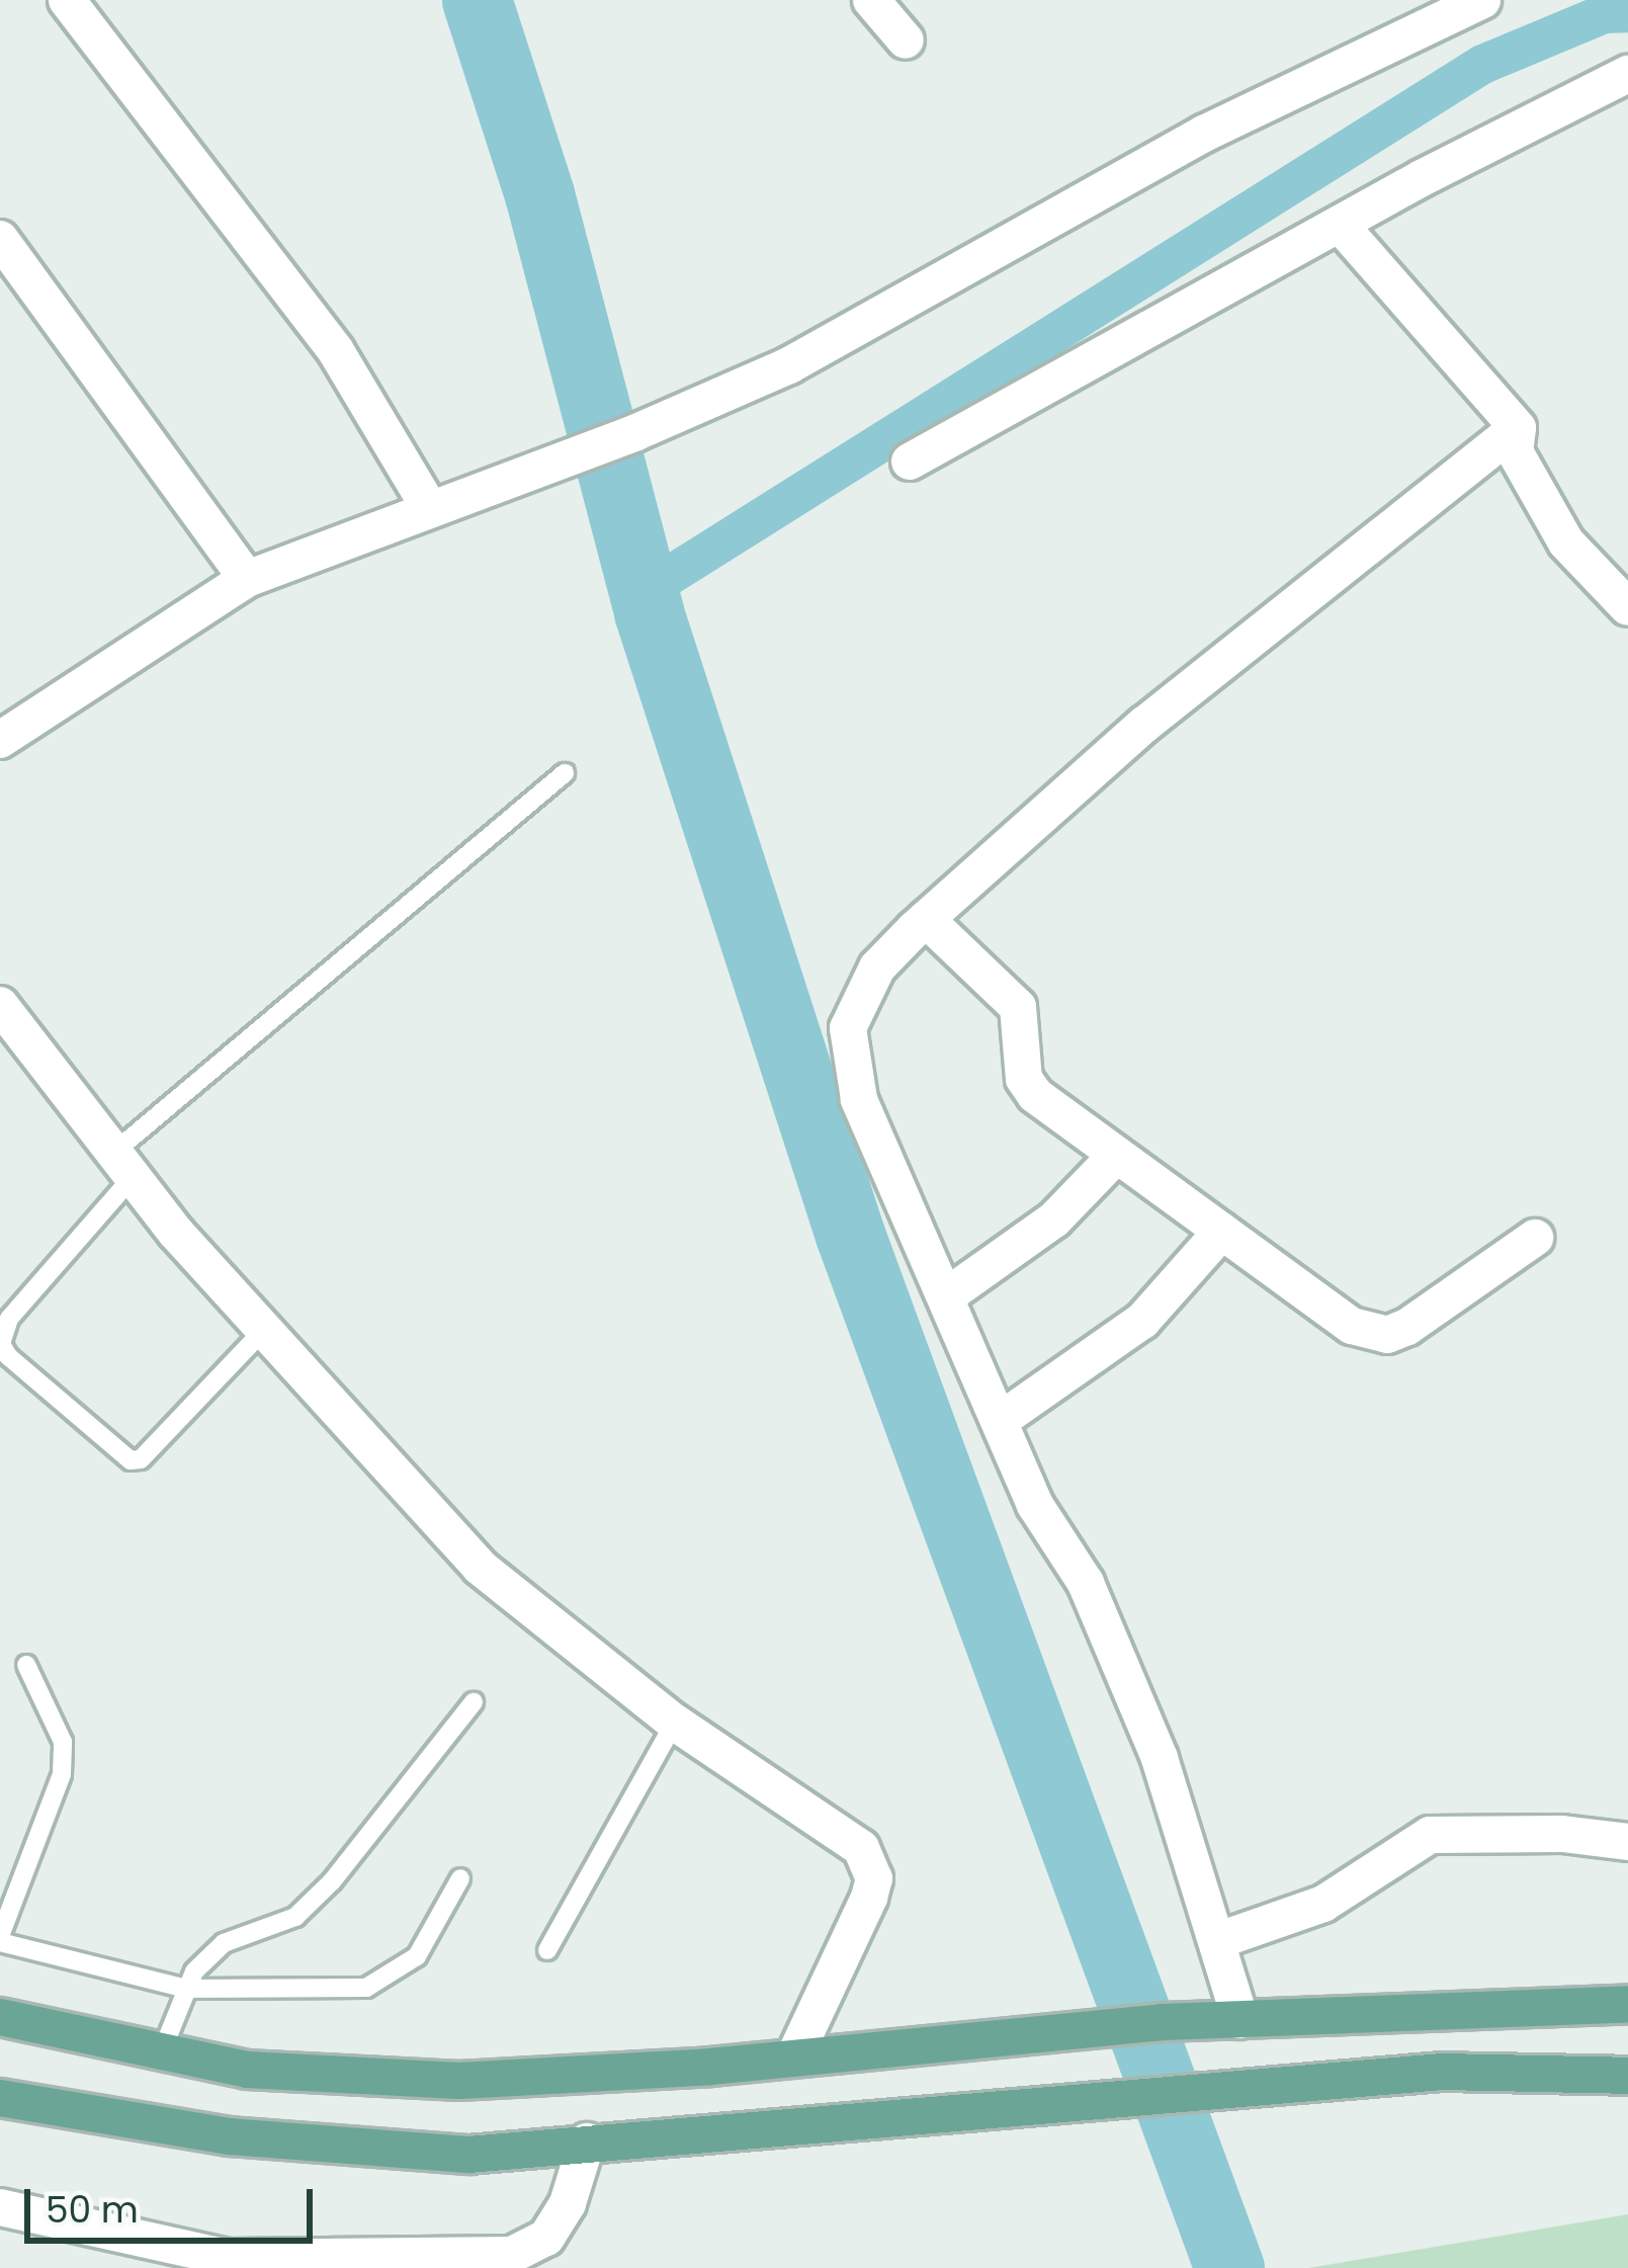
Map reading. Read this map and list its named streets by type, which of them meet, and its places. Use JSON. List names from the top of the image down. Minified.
{"scale_bar":"50 m"}
